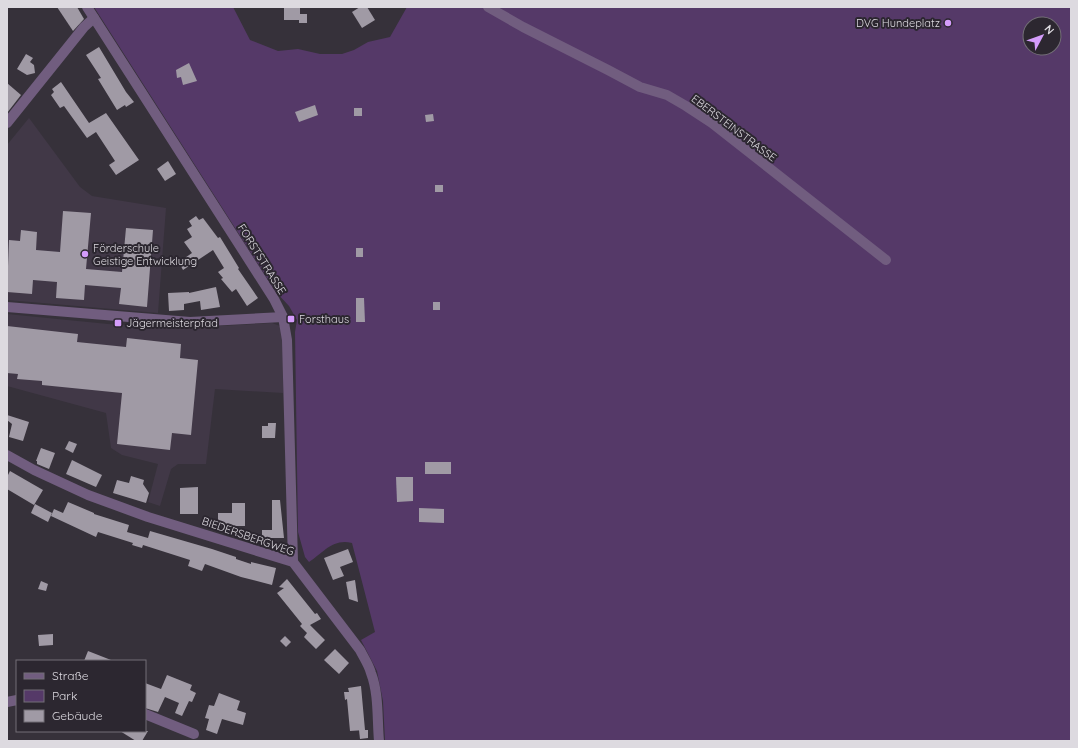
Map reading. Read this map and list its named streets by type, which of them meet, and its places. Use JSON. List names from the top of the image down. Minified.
{"streets":{"street":["EBERSTEINSTRASSE","FORSTSTRASSE","BIEDERSBERGWEG"]},"crossings":[["FORSTSTRASSE","BIEDERSBERGWEG"]],"places":{"other":["DVG Hundeplatz","Förderschule Geistige Entwicklung"],"transit":["Forsthaus","Jägermeisterpfad"]},"legend":["Straße","Park","Gebäude"],"north":"top right"}
